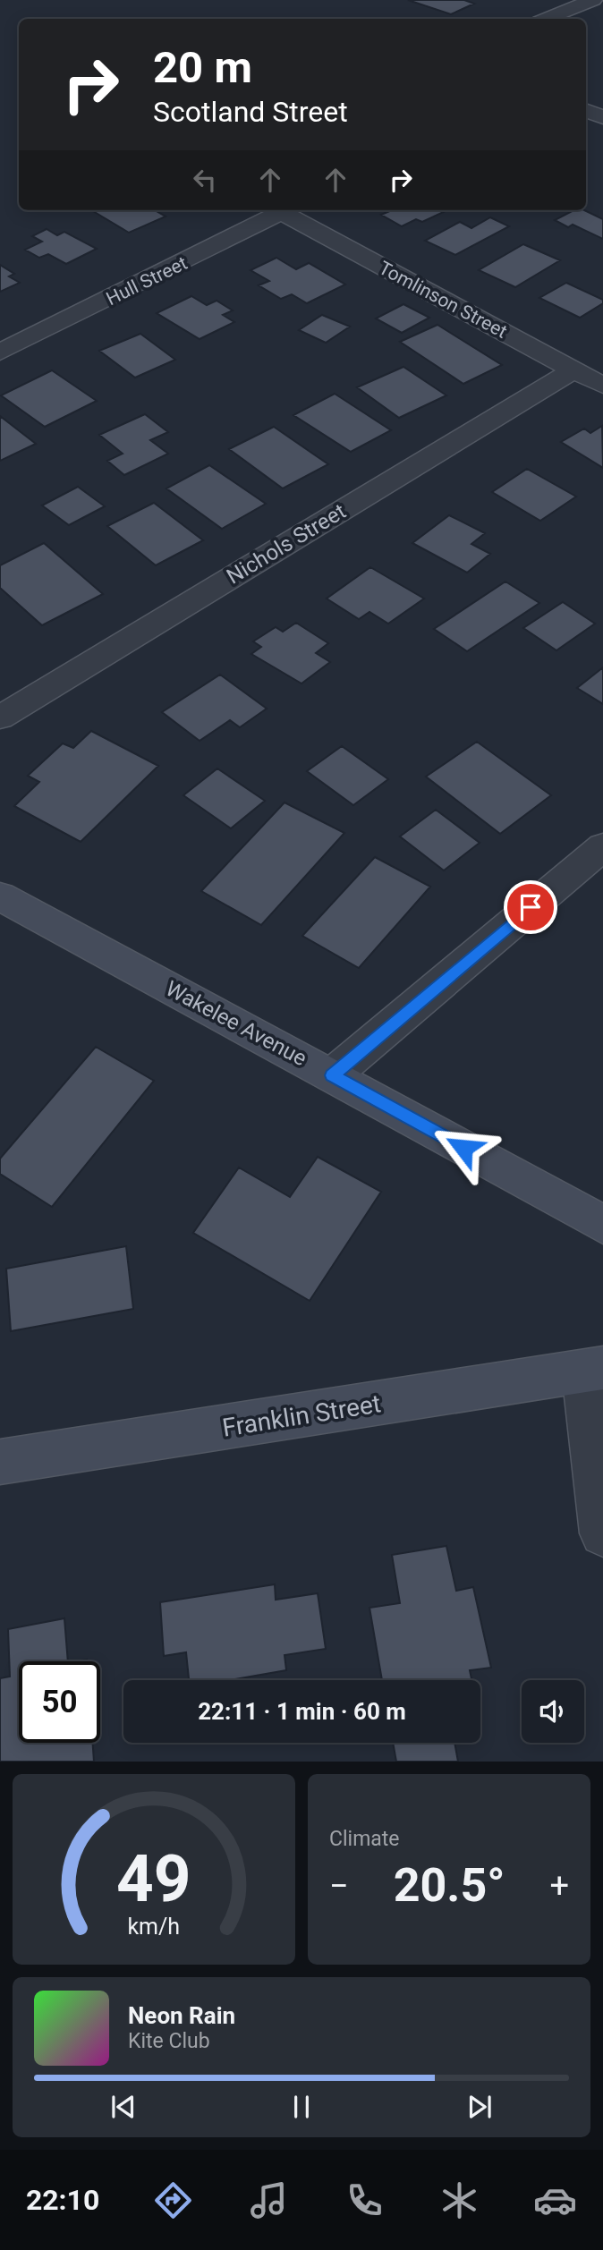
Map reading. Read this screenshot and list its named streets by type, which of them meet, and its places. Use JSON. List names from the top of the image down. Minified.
{"streets":{"main road":["Wakelee Avenue","Franklin Street"],"street":["Hull Street","Tomlinson Street","Nichols Street"]},"crossings":[["Hull Street","Tomlinson Street"],["Tomlinson Street","Nichols Street"]],"page":{"turn":["20 m","Scotland Street"],"limit":"50","trip":"22:11 · 1 min · 60 m","tile":"Climate","heat":["−","20.5°","+"],"song":["Neon Rain","Kite Club"],"tabs":"22:10","gauge":["49","km/h"]}}
